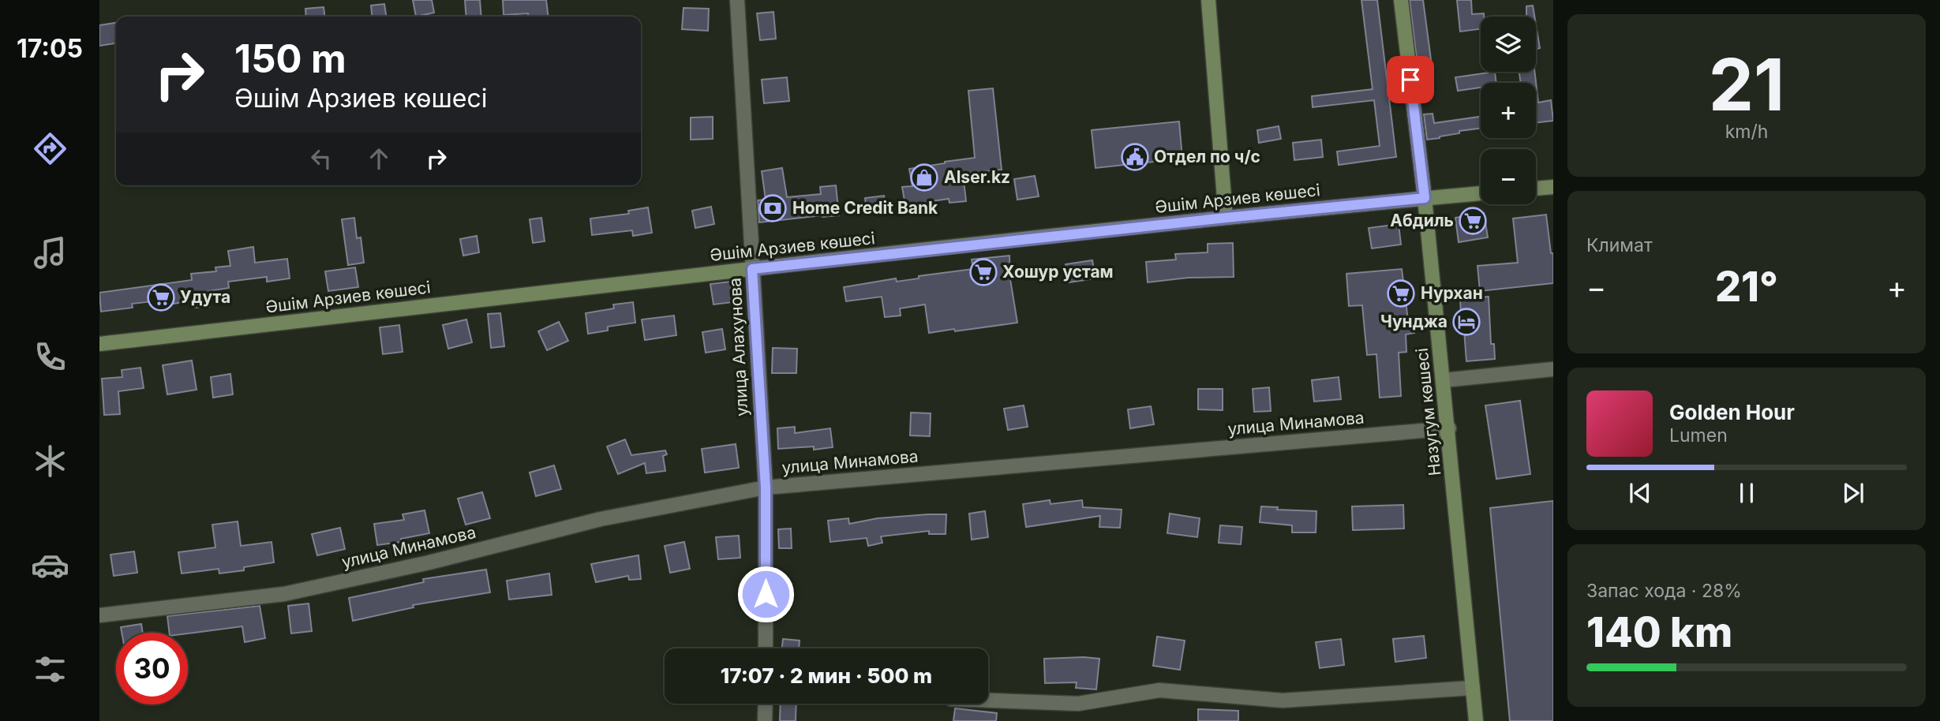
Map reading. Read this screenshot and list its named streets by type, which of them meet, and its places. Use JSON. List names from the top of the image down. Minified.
{"streets":{"main road":["Әшім Арзиев көшесі","Назугум көшесі"],"street":["улица Алахунова","улица Минамова"]},"crossings":[["Әшім Арзиев көшесі","улица Алахунова"],["Әшім Арзиев көшесі","Назугум көшесі"],["улица Алахунова","улица Минамова"],["Назугум көшесі","улица Минамова"]],"places":{"public building":["Отдел по ч/с"],"shop":["Alser.kz"],"bank":["Home Credit Bank"],"supermarket":["Абдиль","Хошур устам","Нурхан","Удута"],"hotel":["Чунджа"]},"page":{"tabs":"17:05","tile":[["21","km/h"],"Климат",["Запас хода · 28%","140 km"]],"map_buttons":["+","−"],"turn":["150 m","Әшім Арзиев көшесі"],"heat":["−","21°","+"],"song":["Golden Hour","Lumen"],"limit":"30","trip":"17:07 · 2 мин · 500 m"}}
